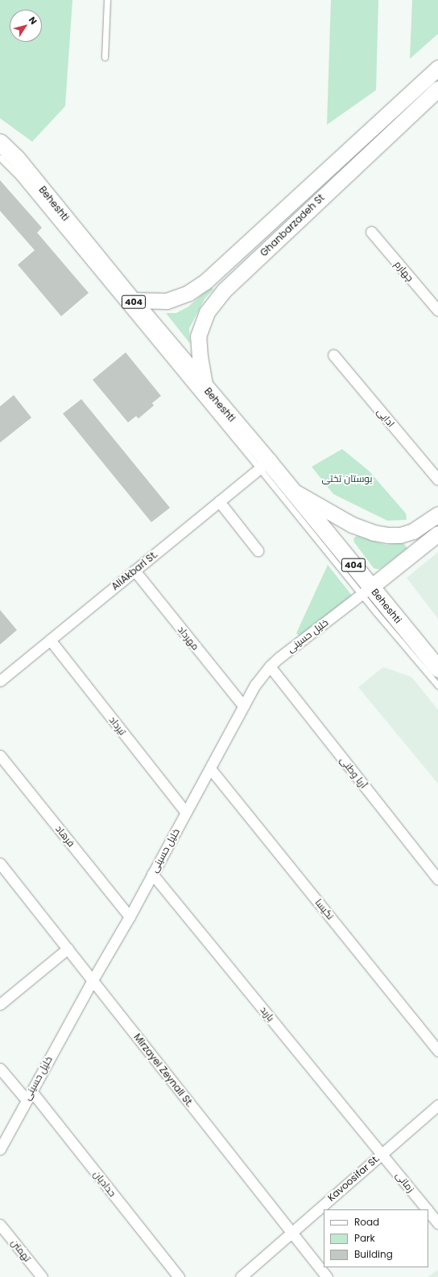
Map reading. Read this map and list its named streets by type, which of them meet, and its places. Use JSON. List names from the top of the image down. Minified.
{"streets":{"main road":["Beheshti","Ghanbarzadeh St","404"],"street":["چهارم","ادایی","AliAkbari St.","خلیل حسینی","مهرداد","تیرداد","آریا وطنی","فرهاد","نکیسا","باربد","Mirzayei Zeynali St.","Kavoosifar St.","زمانی","حدادیان","تهمتن"]},"crossings":[["Beheshti","Ghanbarzadeh St"],["Beheshti","AliAkbari St."],["Beheshti","خلیل حسینی"],["AliAkbari St.","مهرداد"],["AliAkbari St.","تیرداد"],["خلیل حسینی","مهرداد"],["خلیل حسینی","تیرداد"],["خلیل حسینی","آریا وطنی"],["خلیل حسینی","فرهاد"],["خلیل حسینی","نکیسا"],["خلیل حسینی","باربد"],["خلیل حسینی","Mirzayei Zeynali St."],["خلیل حسینی","حدادیان"],["باربد","Kavoosifar St."],["باربد","زمانی"],["Mirzayei Zeynali St.","Kavoosifar St."],["Kavoosifar St.","زمانی"]],"parks":["بوستان تختی"],"legend":["Road","Park","Building"],"north":"top right"}
